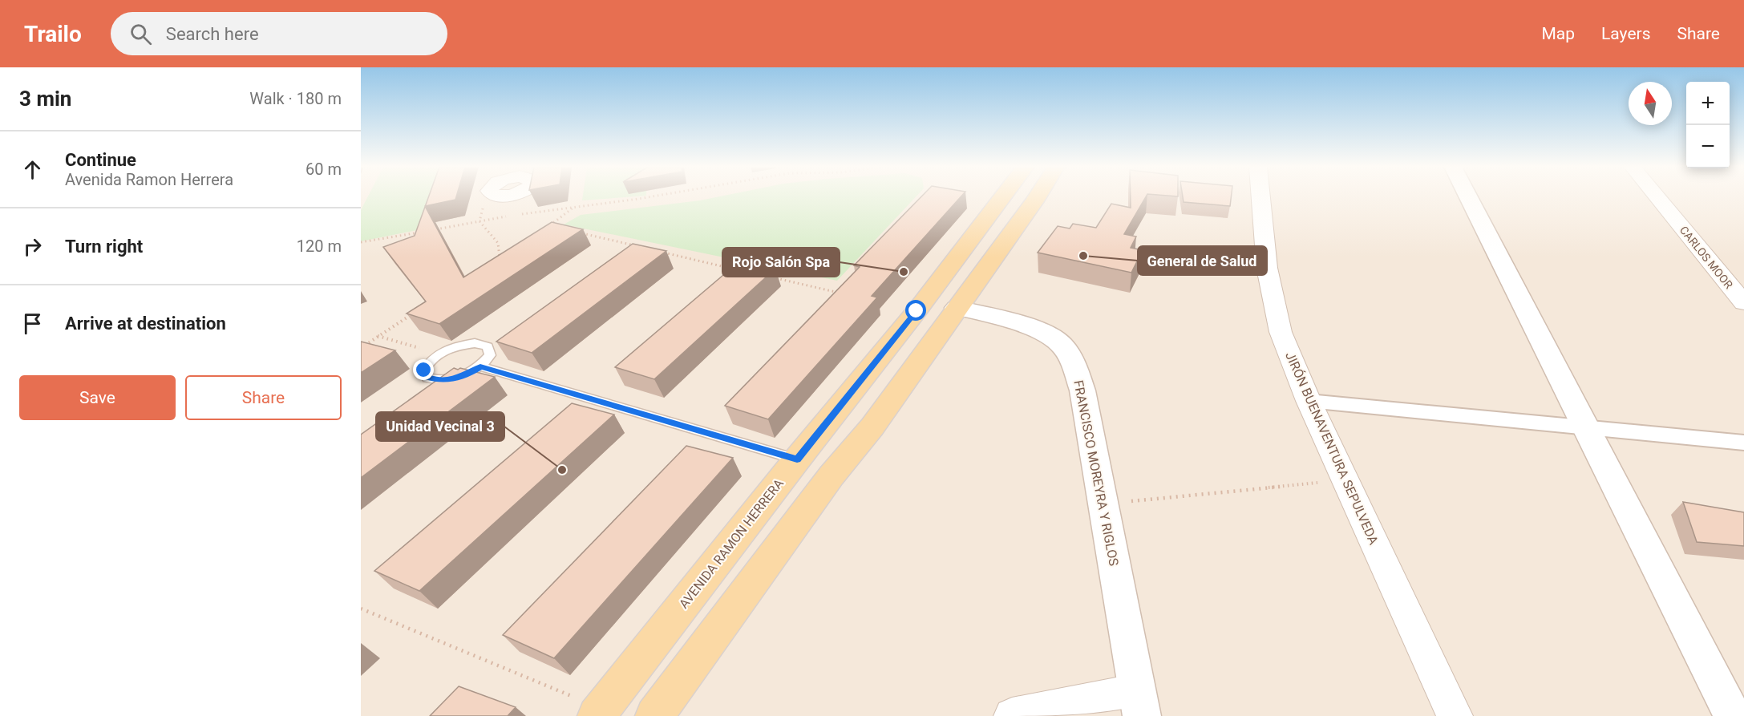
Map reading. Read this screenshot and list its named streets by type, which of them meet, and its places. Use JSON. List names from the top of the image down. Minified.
{"streets":{"main road":["AVENIDA RAMON HERRERA"],"street":["CARLOS MOOR","JIRÓN BUENAVENTURA SEPULVEDA","FRANCISCO MOREYRA Y RIGLOS"]},"places":["General de Salud","Rojo Salón Spa","Unidad Vecinal 3"],"north":"top","page":{"header":"Trailo","search":"Search here","nav":["Map","Layers","Share"],"heading":["3 min","Walk · 180 m"],"map_buttons":["+","−"],"list":[["Continue","Avenida Ramon Herrera","60 m"],["Turn right","120 m"],"Arrive at destination"],"buttons":["Save","Share"]}}
